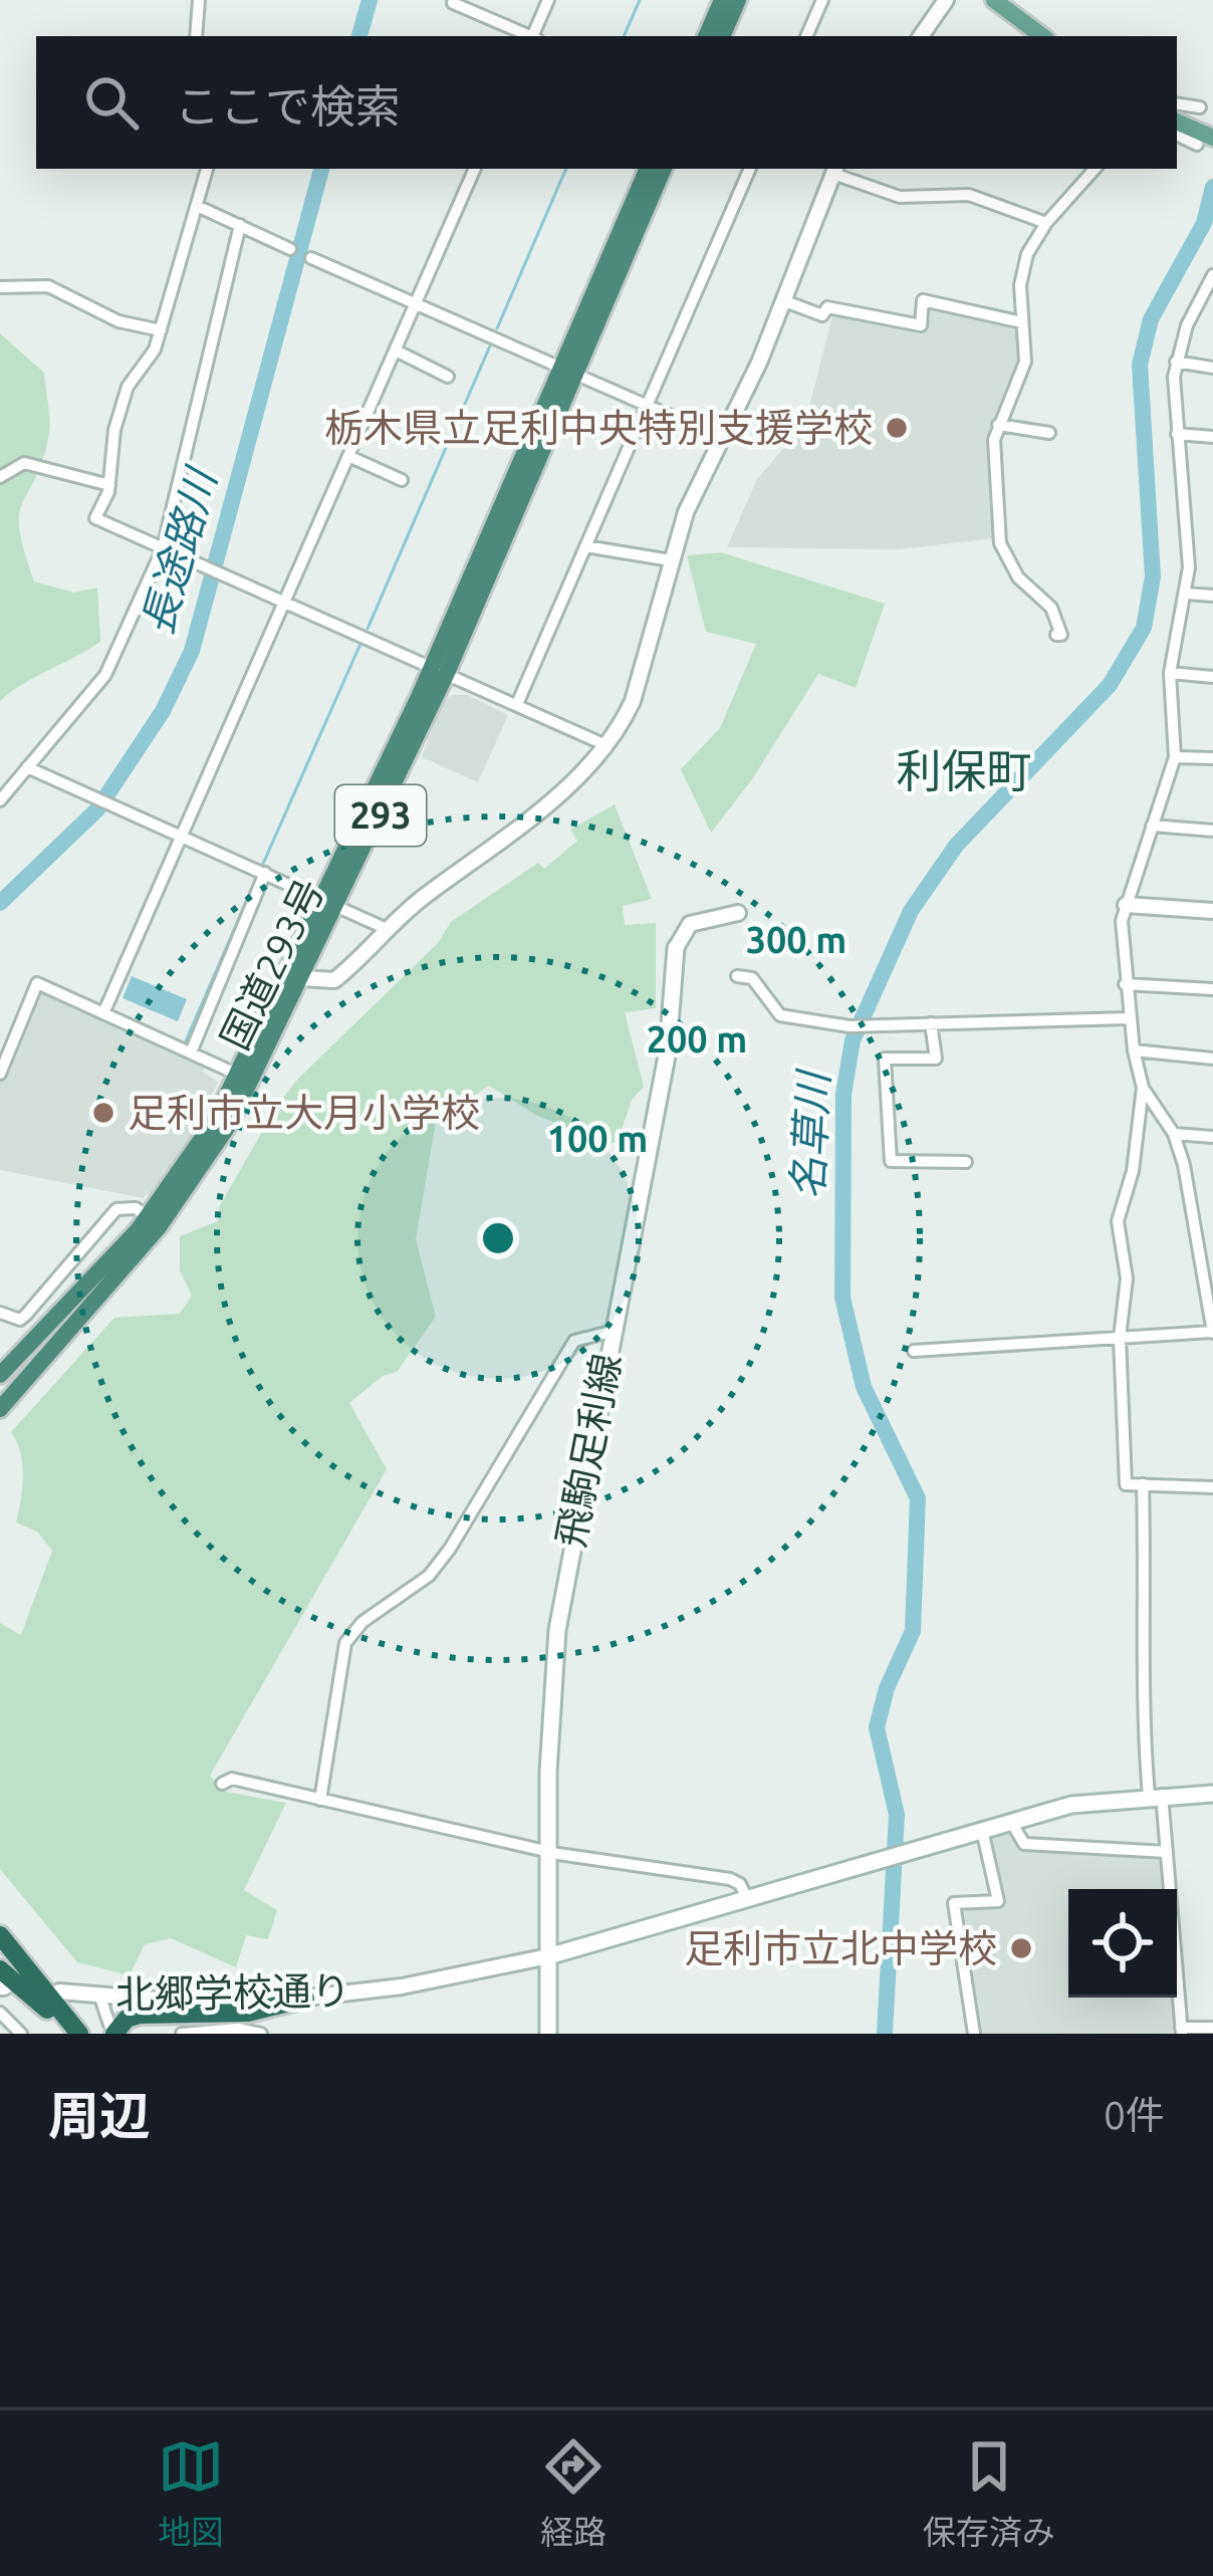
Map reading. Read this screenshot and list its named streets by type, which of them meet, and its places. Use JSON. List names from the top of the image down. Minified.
{"streets":{"highway":["293","国道293号"],"main road":["飛駒足利線"],"street":["北郷学校通り"]},"crossings":[["飛駒足利線","北郷学校通り"]],"districts":["利保町"],"water":["長途路川","名草川"],"places":["栃木県立足利中央特別支援学校","足利市立大月小学校","足利市立北中学校"],"page":{"search":"ここで検索","heading":["周辺","0件"],"nav":["地図","経路","保存済み"]},"rings":["300 m","200 m","100 m"]}
